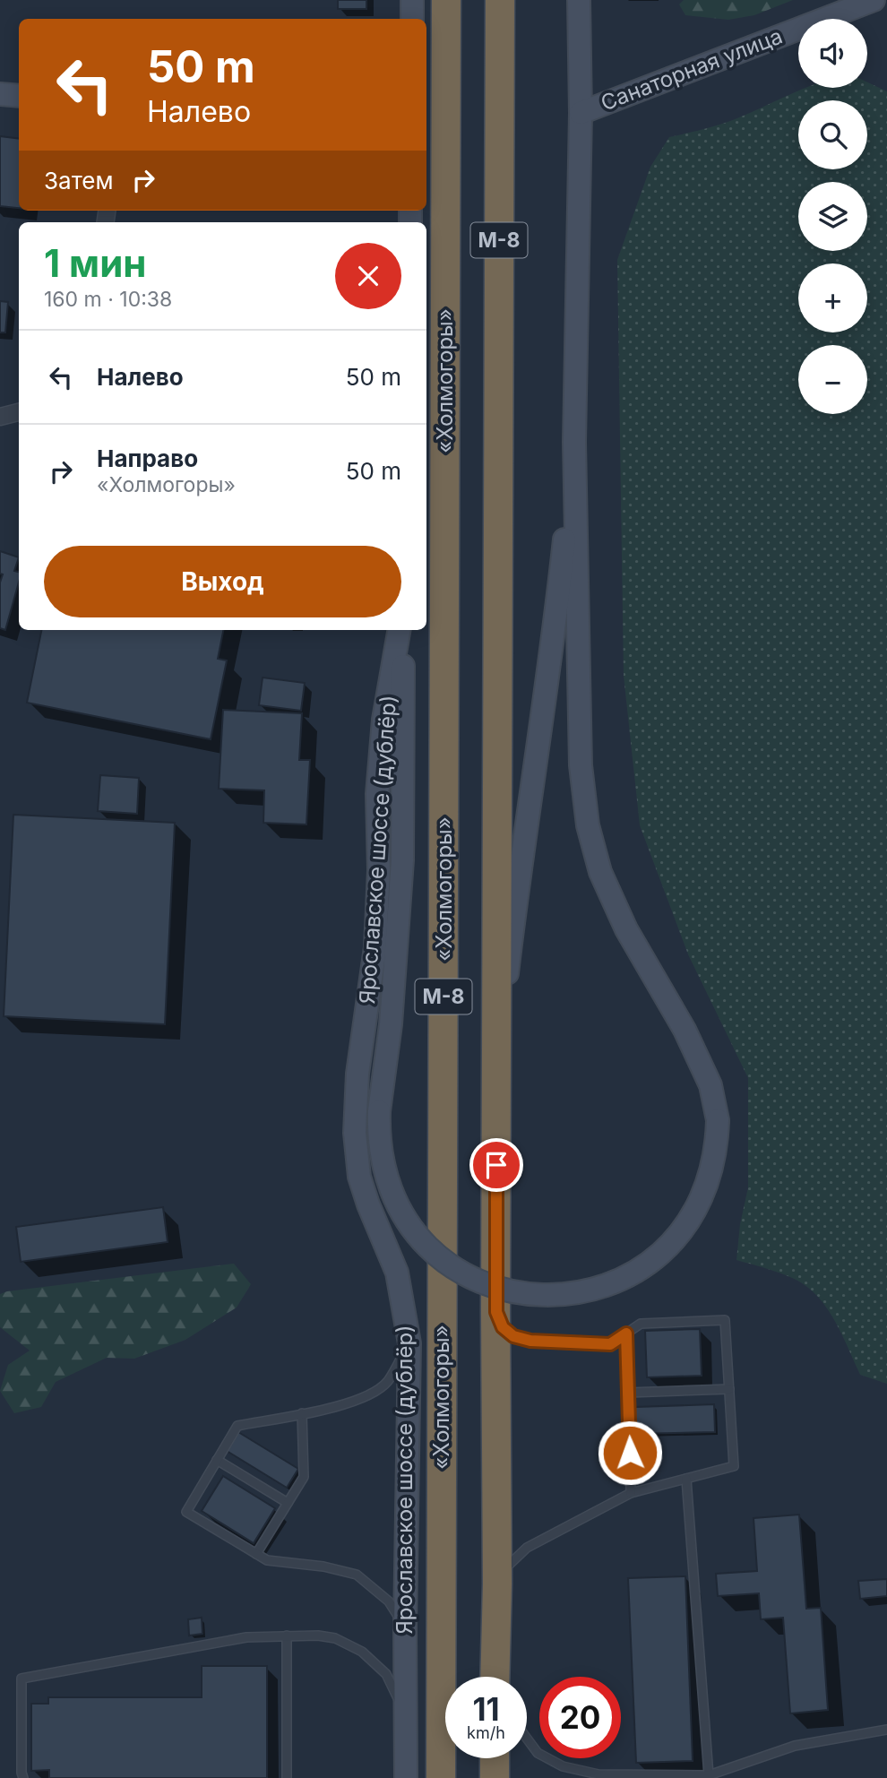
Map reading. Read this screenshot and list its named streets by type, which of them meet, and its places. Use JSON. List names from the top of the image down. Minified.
{"streets":{"highway":["М-8","«Холмогоры»"],"street":["Санаторная улица","Ярославское шоссе (дублёр)"]},"page":{"map_buttons":["+","−"],"turn":["50 m","Налево"],"then":"Затем","heading":["1 мин","160 m · 10:38"],"list":[{"name":"Налево","value":"50 m"},{"name":"Направо","note":"«Холмогоры»","value":"50 m"}],"buttons":"Выход","speed":"11 km/h","limit":"20"}}
